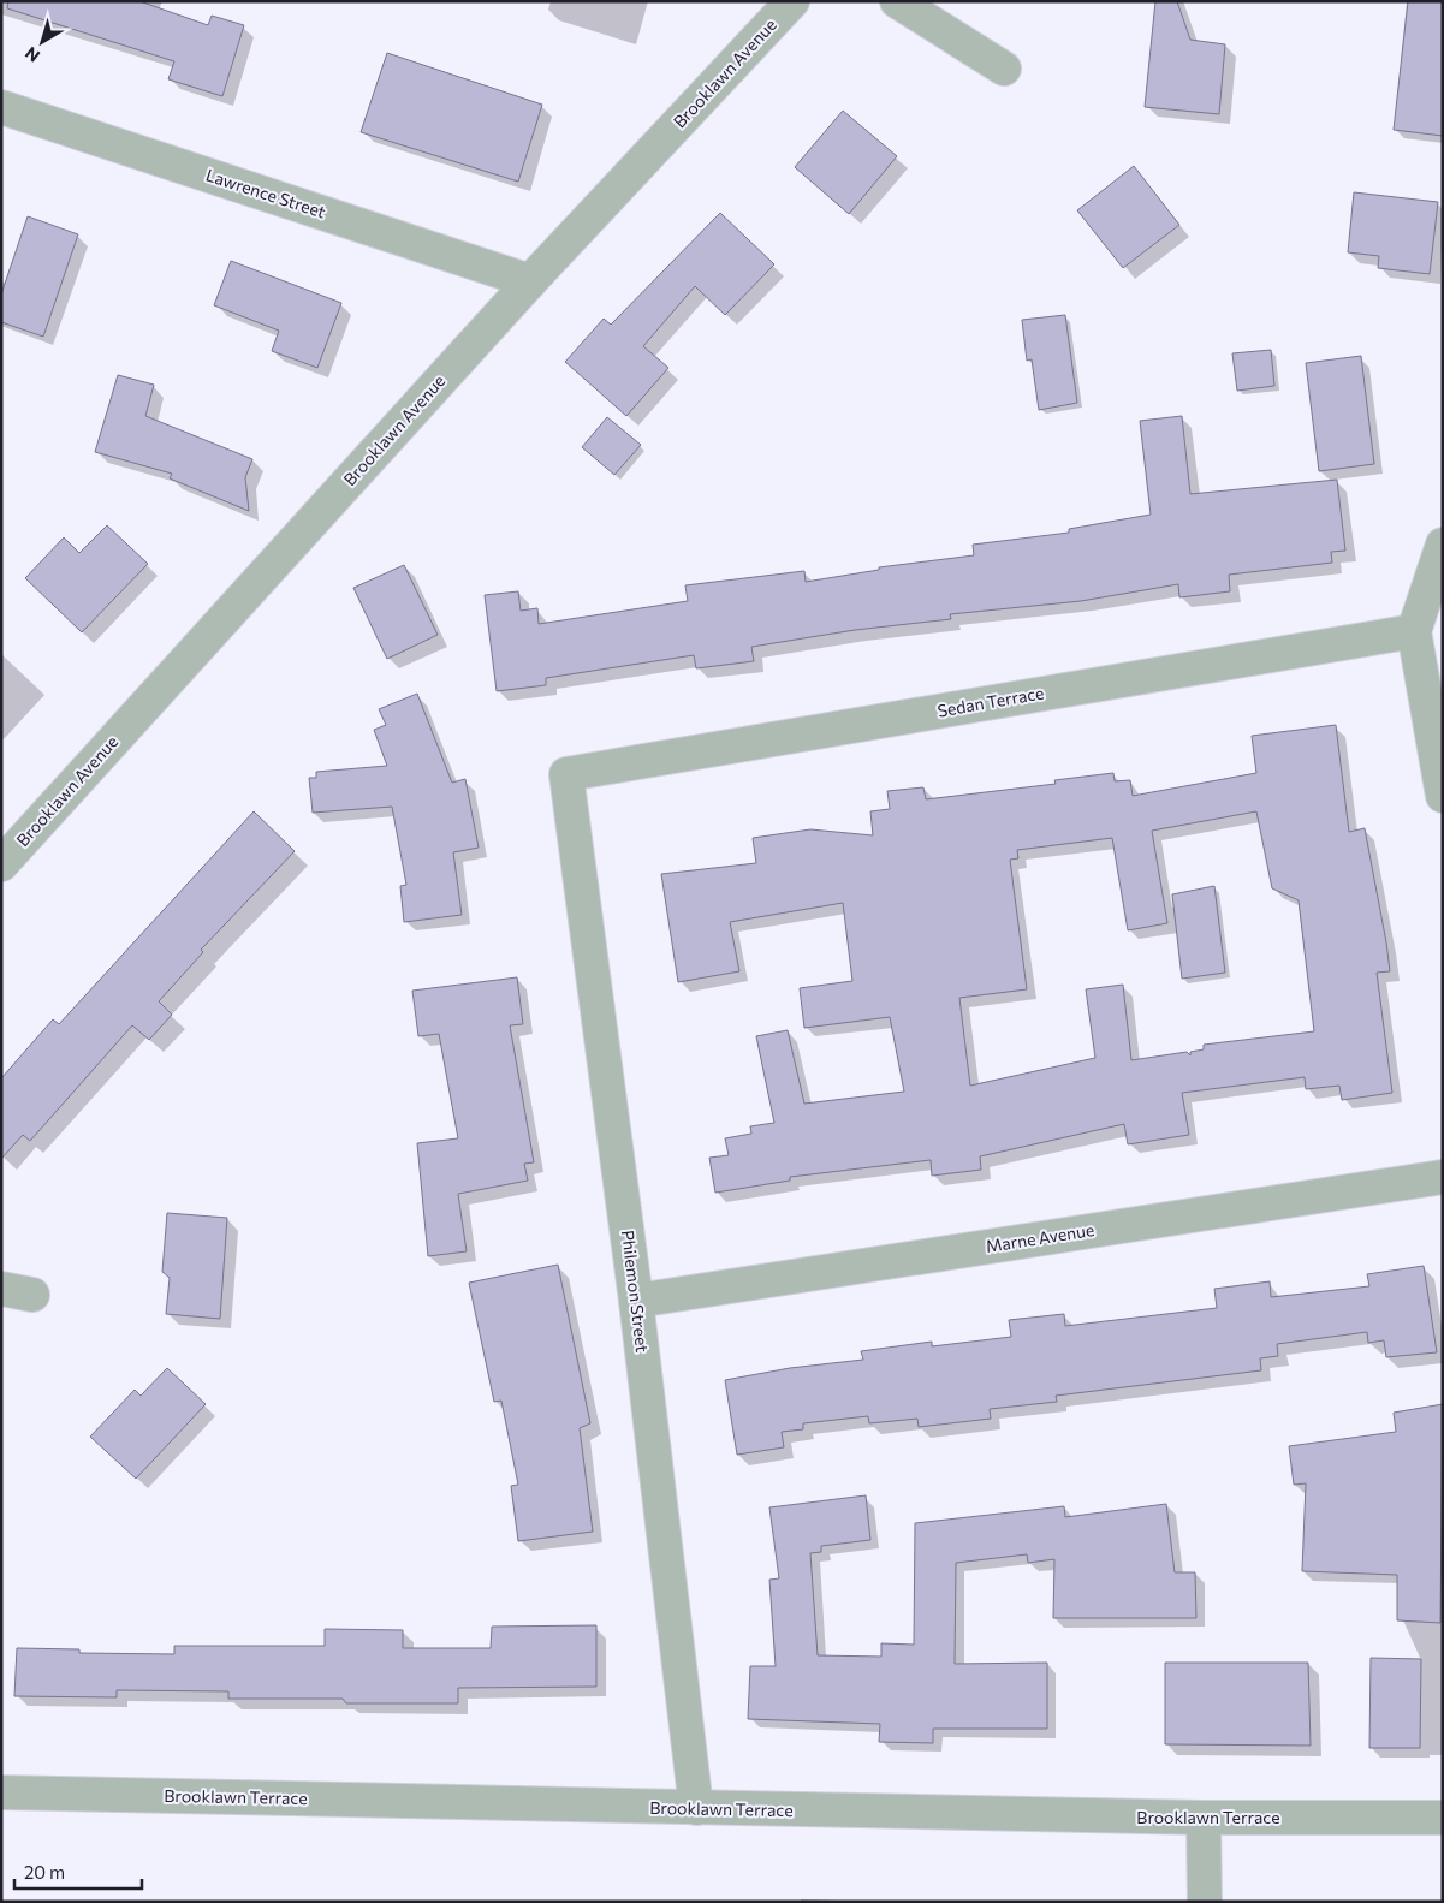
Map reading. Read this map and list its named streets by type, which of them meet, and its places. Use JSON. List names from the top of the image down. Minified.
{"streets":{"street":["Brooklawn Avenue","Lawrence Street","Sedan Terrace","Marne Avenue","Philemon Street","Brooklawn Terrace"]},"crossings":[["Brooklawn Avenue","Lawrence Street"],["Sedan Terrace","Philemon Street"],["Marne Avenue","Philemon Street"],["Philemon Street","Brooklawn Terrace"]],"scale_bar":"20 m","north":"bottom left"}
